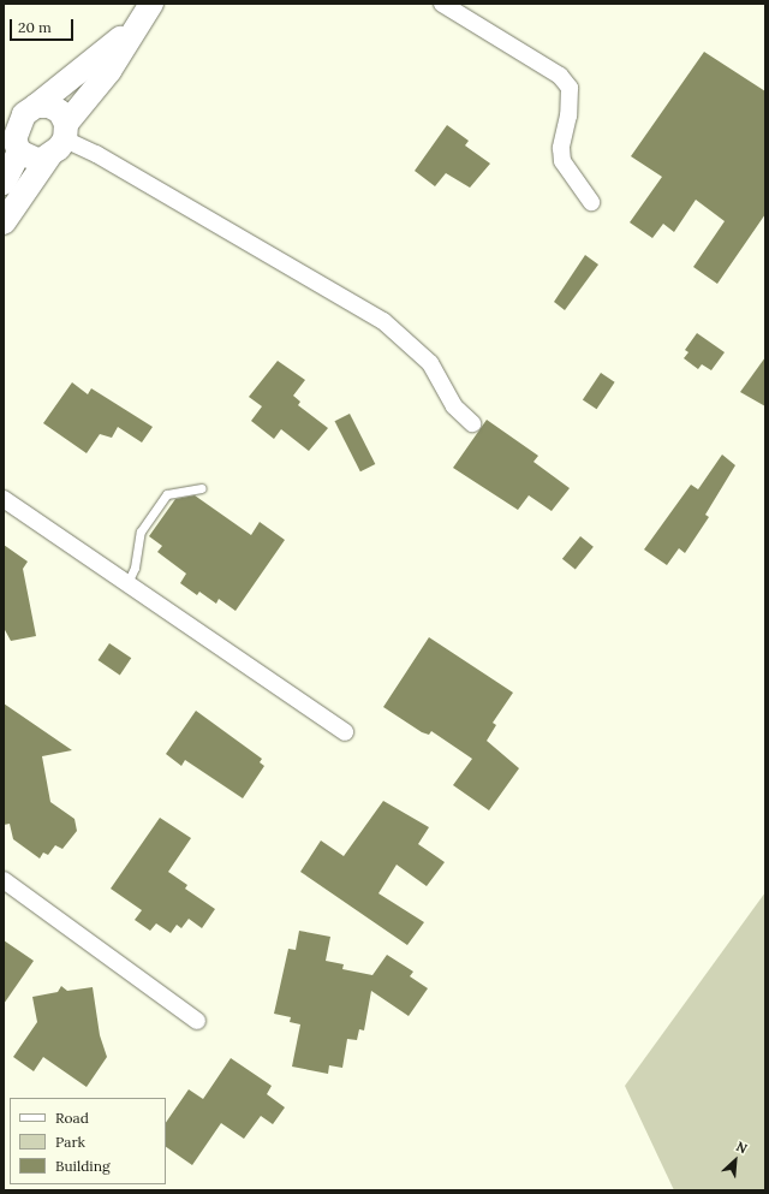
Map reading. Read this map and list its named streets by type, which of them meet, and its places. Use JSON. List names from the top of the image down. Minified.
{"legend":["Road","Park","Building"],"scale_bar":"20 m","north":"top right"}
